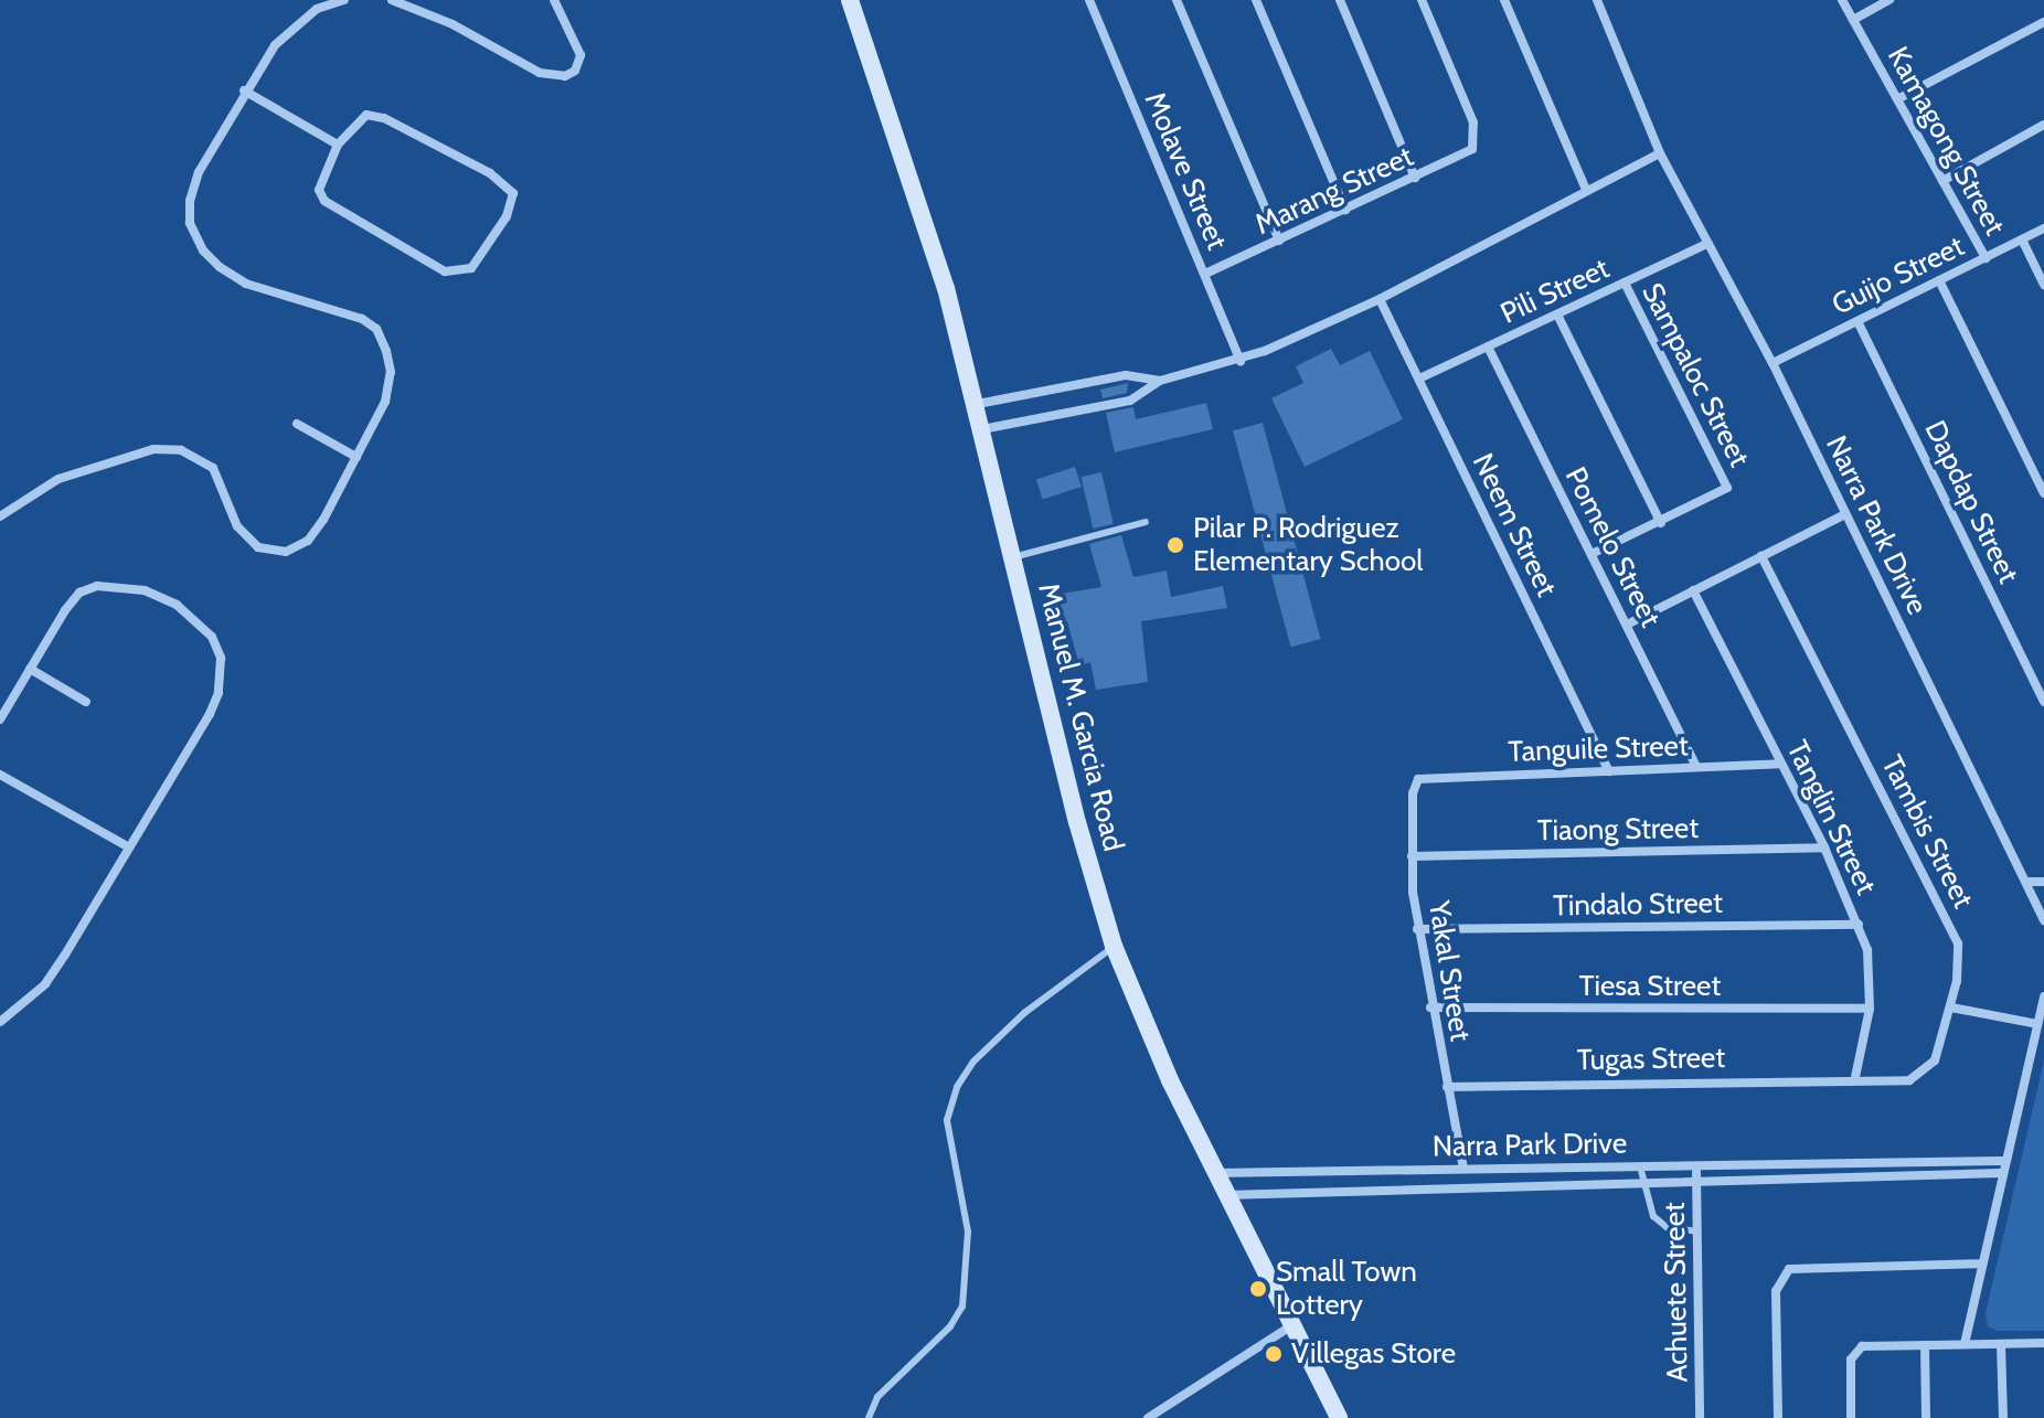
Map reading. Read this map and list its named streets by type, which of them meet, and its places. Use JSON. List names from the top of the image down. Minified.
{"streets":{"main road":["Manuel M. Garcia Road"],"street":["Kamagong Street","Molave Street","Marang Street","Guijo Street","Pili Street","Sampaloc Street","Dapdap Street","Neem Street","Narra Park Drive","Pomelo Street","Tanguile Street","Tanglin Street","Tiaong Street","Tambis Street","Tindalo Street","Yakal Street","Tiesa Street","Tugas Street","Achuete Street"]},"crossings":[["Kamagong Street","Guijo Street"],["Molave Street","Marang Street"],["Guijo Street","Dapdap Street"],["Guijo Street","Narra Park Drive"],["Pili Street","Sampaloc Street"],["Pili Street","Neem Street"],["Pili Street","Narra Park Drive"],["Pili Street","Pomelo Street"],["Neem Street","Tanguile Street"],["Narra Park Drive","Manuel M. Garcia Road"],["Narra Park Drive","Yakal Street"],["Narra Park Drive","Achuete Street"],["Pomelo Street","Tanguile Street"],["Tanguile Street","Tanglin Street"],["Tanguile Street","Yakal Street"],["Tanglin Street","Tiaong Street"],["Tanglin Street","Tambis Street"],["Tanglin Street","Tindalo Street"],["Tanglin Street","Tiesa Street"],["Tanglin Street","Tugas Street"],["Tiaong Street","Yakal Street"],["Tambis Street","Tugas Street"],["Tindalo Street","Yakal Street"],["Yakal Street","Tiesa Street"],["Yakal Street","Tugas Street"]],"places":["Pilar P. Rodriguez Elementary School","Small Town Lottery","Villegas Store"]}
